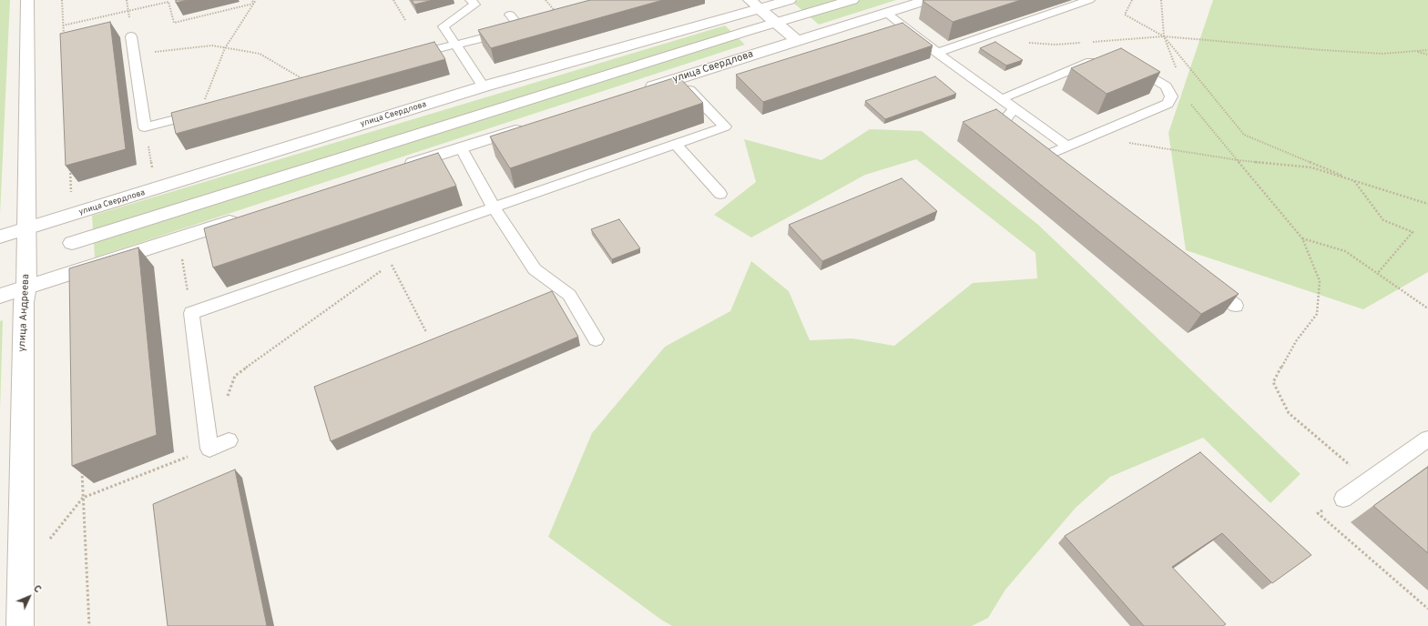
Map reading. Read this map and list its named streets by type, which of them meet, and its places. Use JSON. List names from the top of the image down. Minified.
{"streets":{"street":["улица Свердлова","улица Андреева"]},"crossings":[["улица Свердлова","улица Андреева"]],"north":"top right"}
